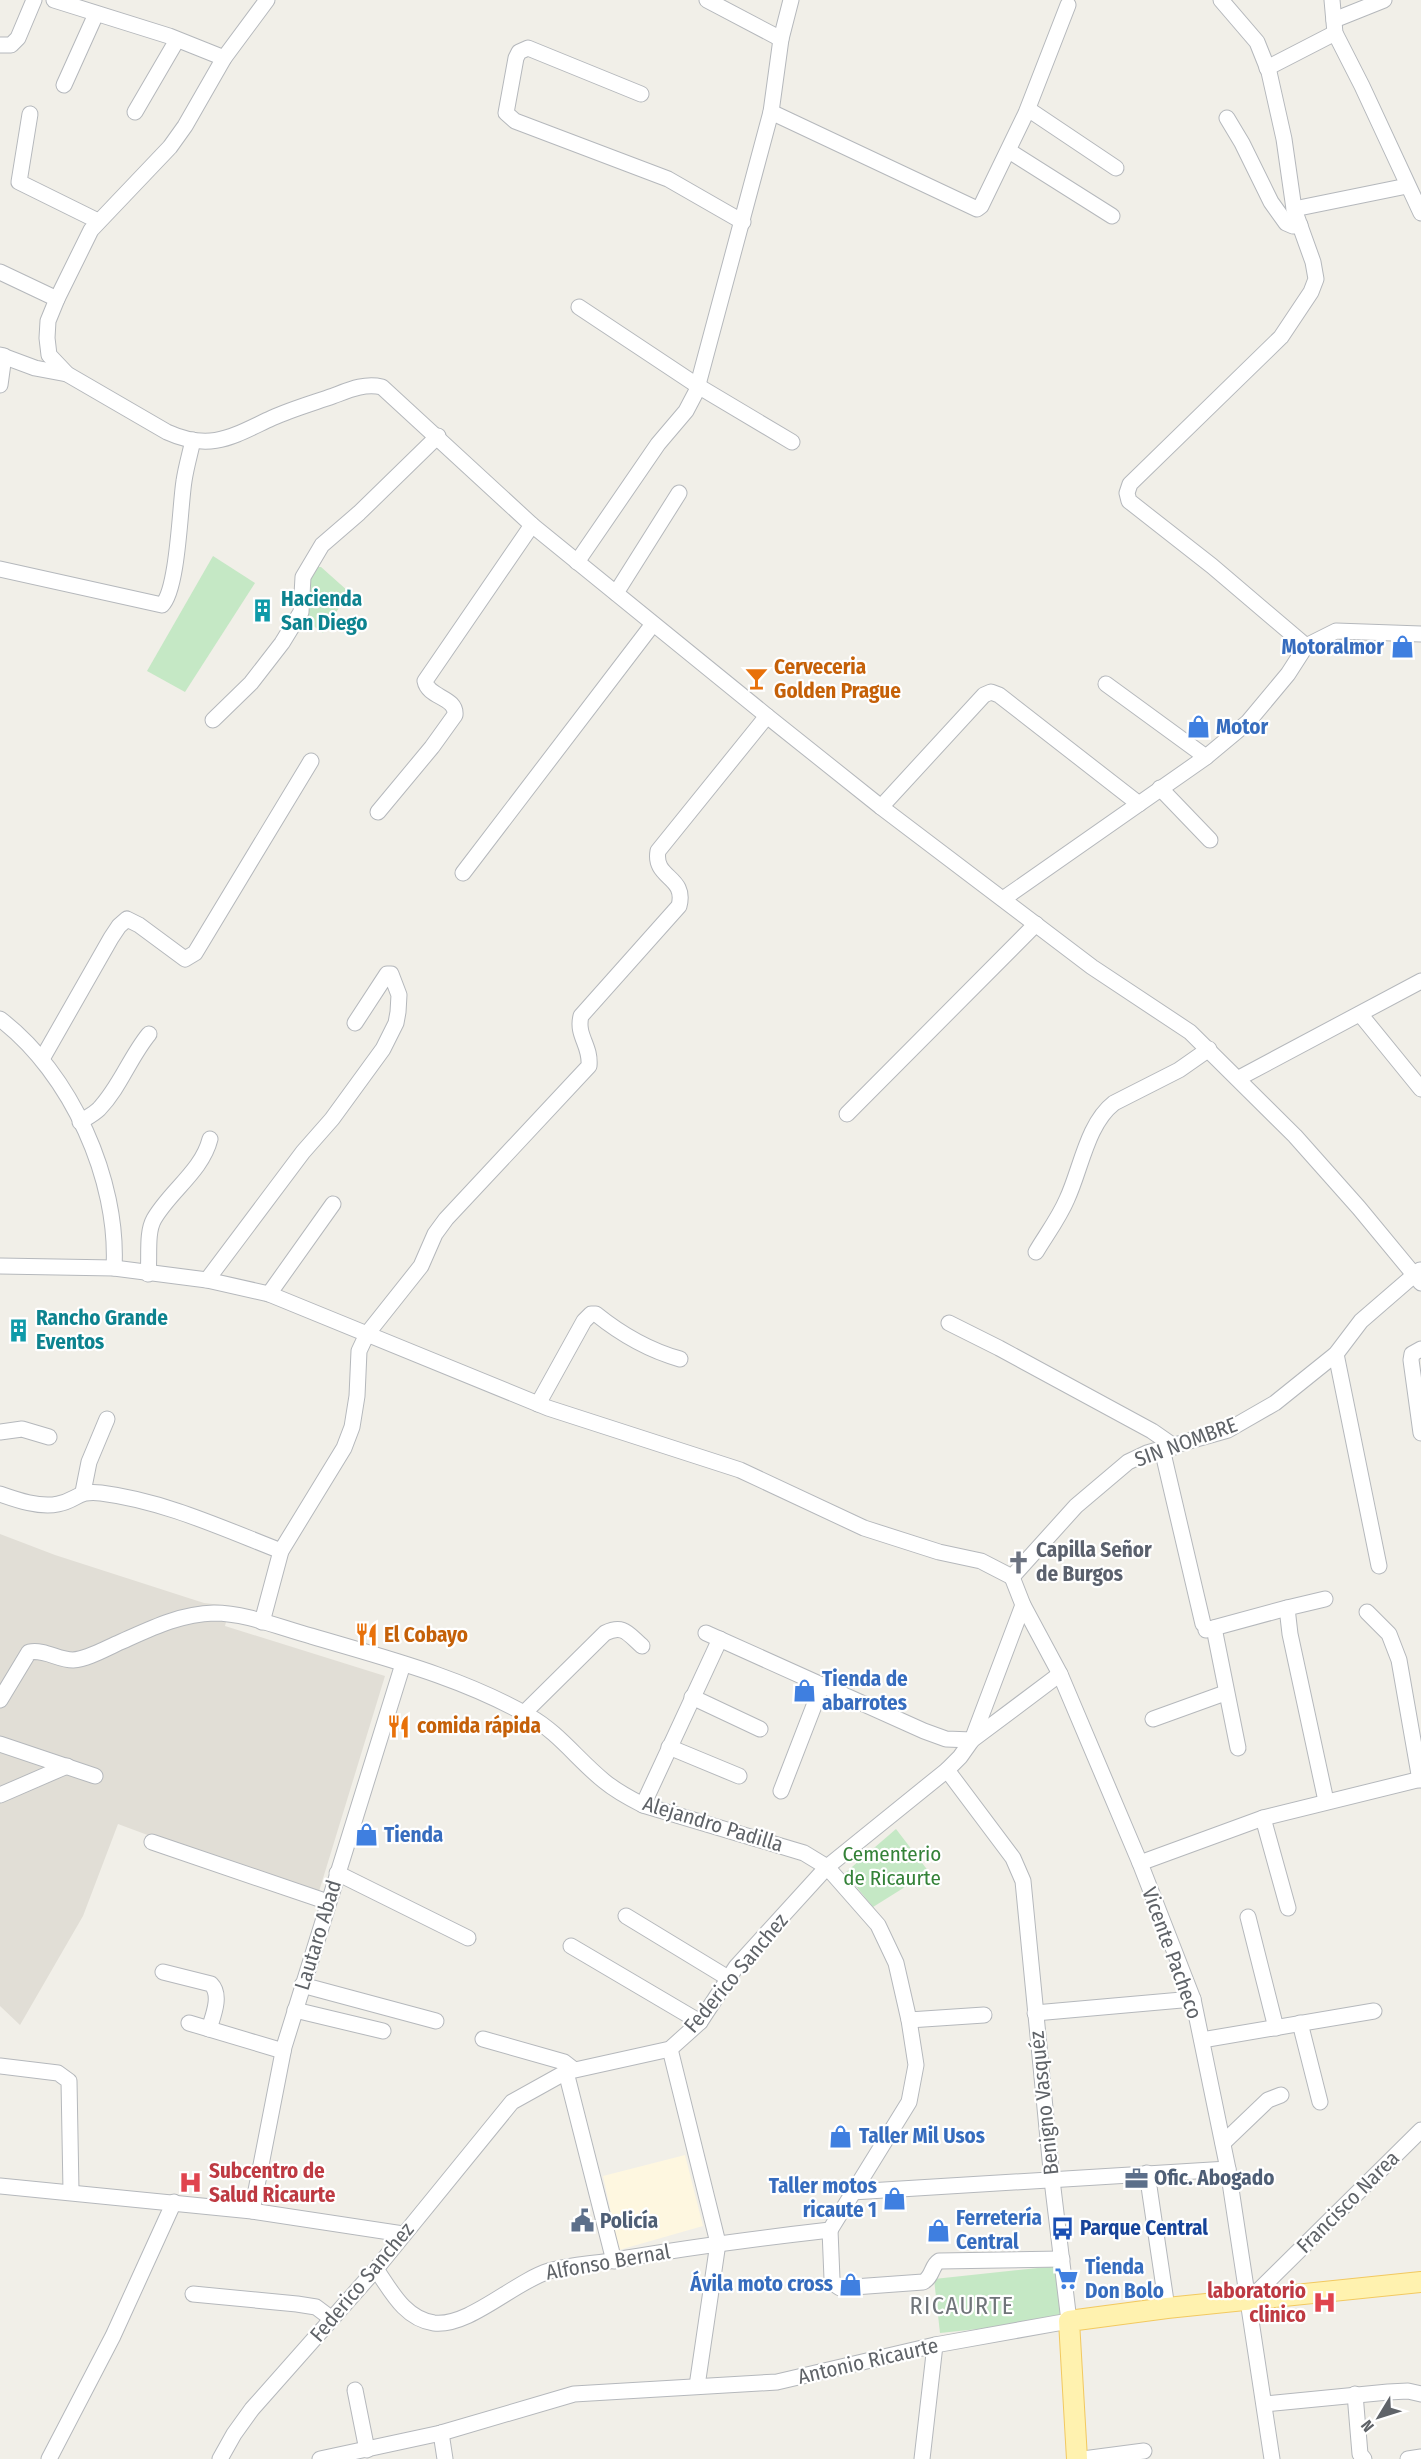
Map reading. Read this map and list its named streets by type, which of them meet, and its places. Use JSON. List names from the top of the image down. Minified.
{"streets":{"main road":["Benigno Vasquéz","Antonio Ricaurte"],"street":["SIN NOMBRE","Alejandro Padilla","Lautaro Abad","Vicente Pacheco","Federico Sanchez","Francisco Narea","Alfonso Bernal"]},"crossings":[["SIN NOMBRE","Vicente Pacheco"],["Alejandro Padilla","Lautaro Abad"],["Alejandro Padilla","Federico Sanchez"],["Vicente Pacheco","Federico Sanchez"],["Vicente Pacheco","Francisco Narea"],["Vicente Pacheco","Antonio Ricaurte"],["Federico Sanchez","Benigno Vasquéz"],["Federico Sanchez","Alfonso Bernal"],["Benigno Vasquéz","Antonio Ricaurte"],["Francisco Narea","Antonio Ricaurte"]],"districts":["RICAURTE"],"parks":["Cementerio de Ricaurte"],"places":{"building":["Hacienda San Diego","Rancho Grande Eventos"],"shop":["Motoralmor","Motor","Tienda de abarrotes","Tienda","Taller Mil Usos","Taller motos ricaute 1","Ferretería Central","Ávila moto cross"],"bar":["Cerveceria Golden Prague"],"church":["Capilla Señor de Burgos"],"restaurant":["El Cobayo","comida rápida"],"office":["Ofic. Abogado"],"hospital":["Subcentro de Salud Ricaurte","laboratorio clinico"],"public building":["Policía"],"bus stop":["Parque Central"],"supermarket":["Tienda Don Bolo"]},"north":"bottom left"}
